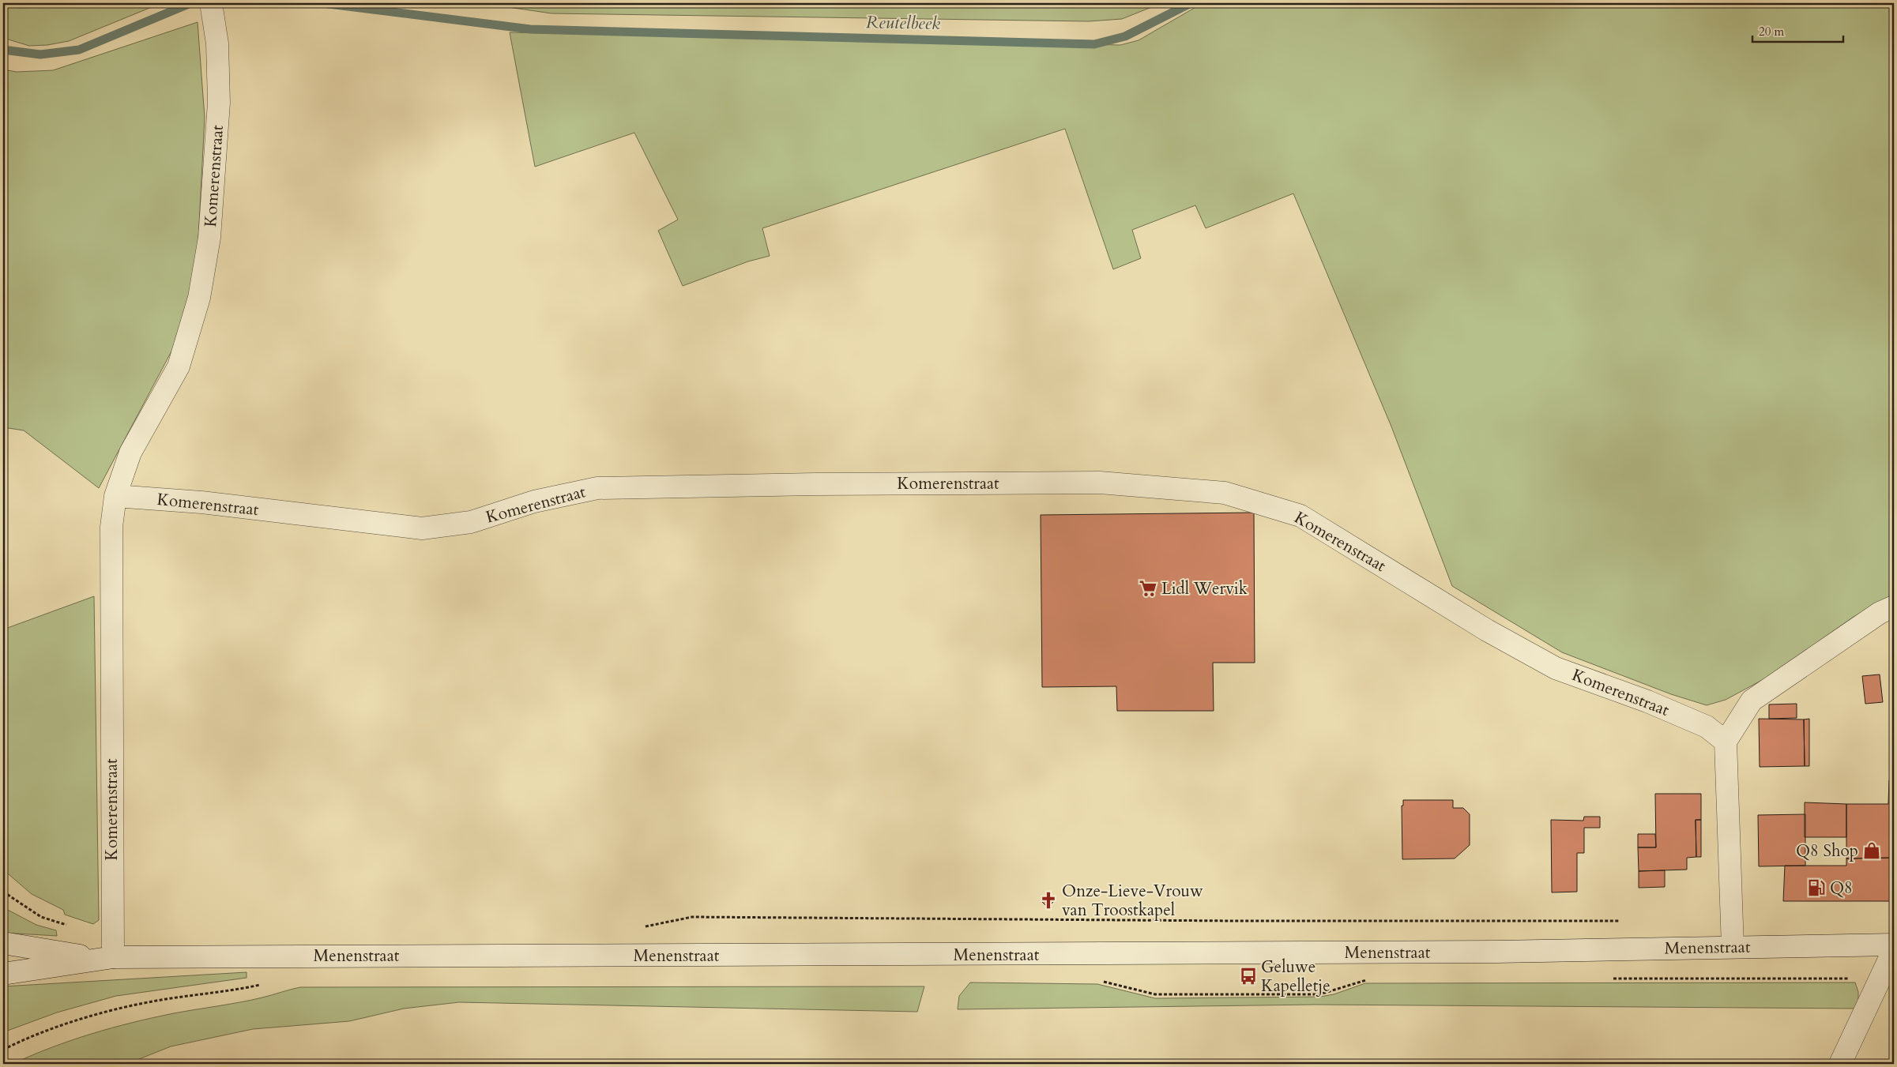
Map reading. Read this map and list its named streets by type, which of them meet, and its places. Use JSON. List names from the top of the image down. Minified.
{"streets":{"street":["Komerenstraat","Menenstraat"]},"crossings":[["Komerenstraat","Menenstraat"]],"water":["Reutelbeek"],"places":{"supermarket":["Lidl Wervik"],"shop":["Q8 Shop"],"fuel station":["Q8"],"church":["Onze-Lieve-Vrouw van Troostkapel"],"bus stop":["Geluwe Kapelletje"]},"scale_bar":"20 m"}
